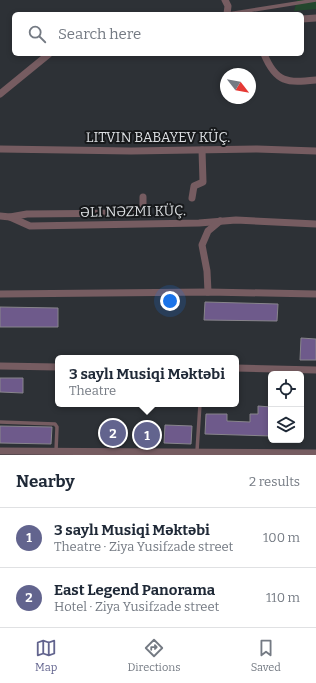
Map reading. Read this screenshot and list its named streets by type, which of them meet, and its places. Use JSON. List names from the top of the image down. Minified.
{"streets":{"street":["LITVIN BABAYEV KÜÇ.","ƏLI NƏZMI KÜÇ."]},"north":"bottom right","page":{"search":"Search here","popup":["3 saylı Musiqi Məktəbi","Theatre"],"pins":["2","1"],"heading":["Nearby","2 results"],"list":[{"mark":"1","name":"3 saylı Musiqi Məktəbi","note":"Theatre · Ziya Yusifzade street","value":"100 m"},{"mark":"2","name":"East Legend Panorama","note":"Hotel · Ziya Yusifzade street","value":"110 m"}],"nav":["Map","Directions","Saved"]}}
